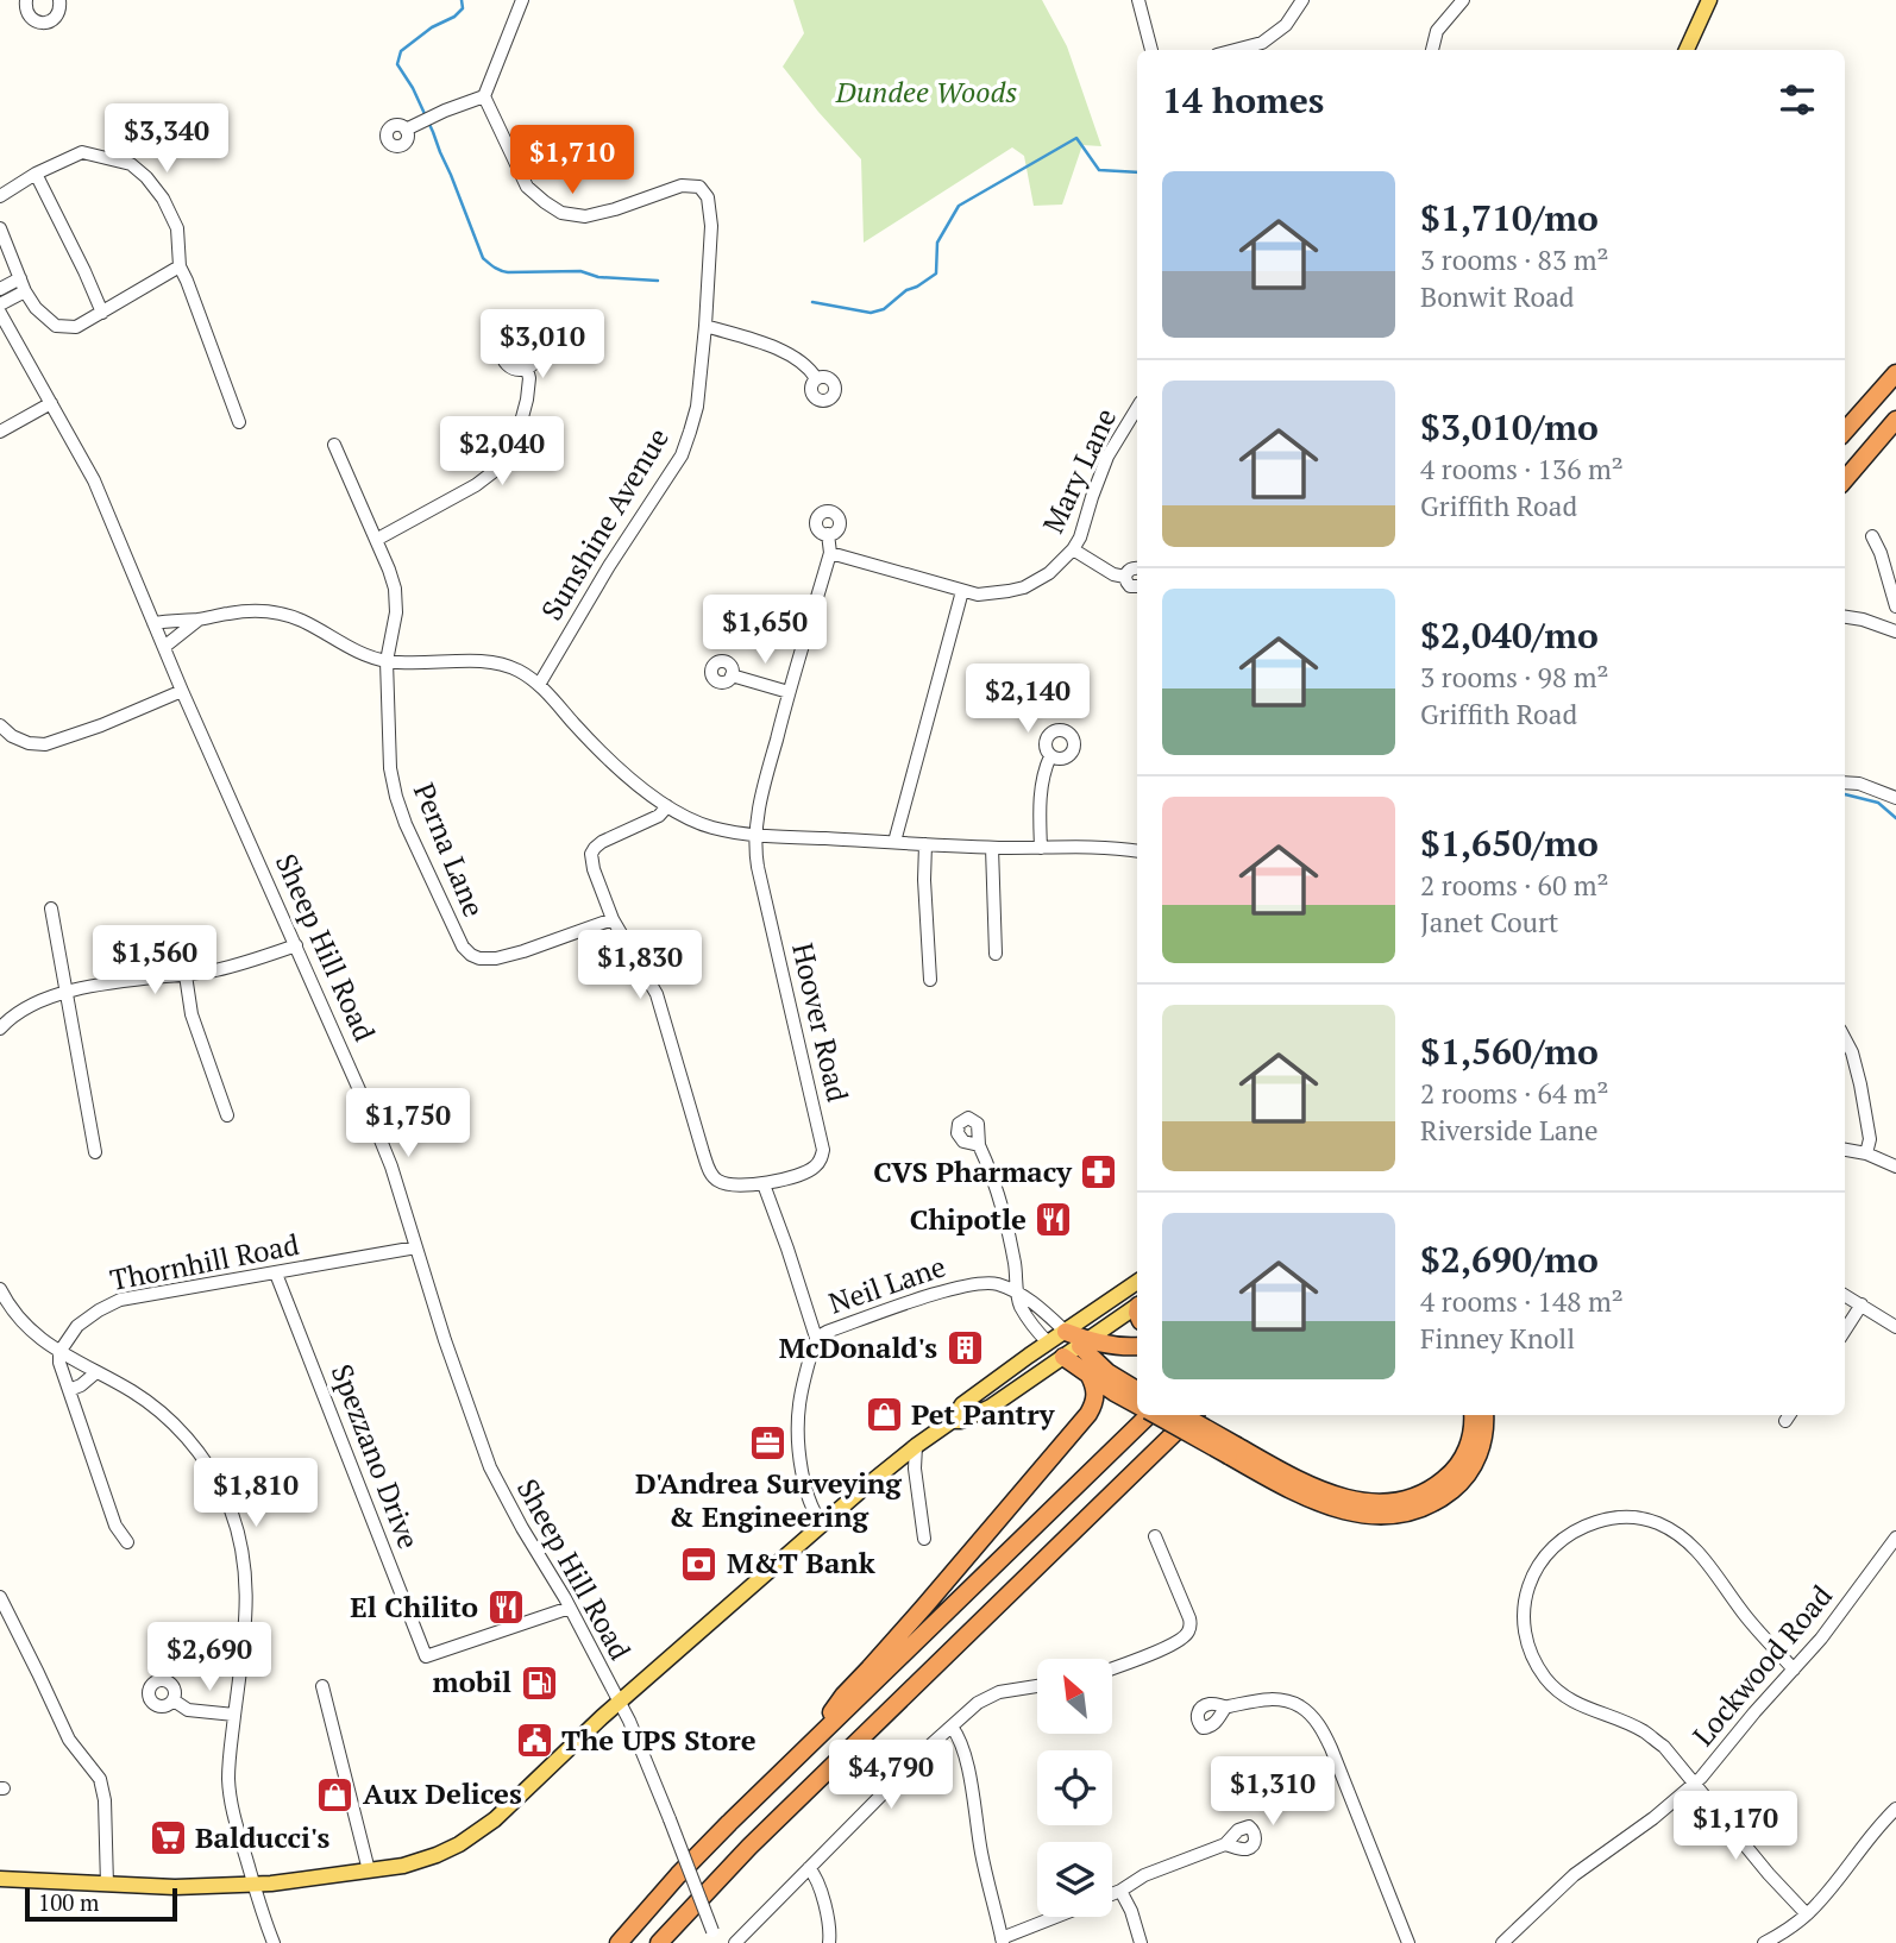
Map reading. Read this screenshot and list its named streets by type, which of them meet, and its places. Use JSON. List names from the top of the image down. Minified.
{"streets":{"street":["Mary Lane","Sunshine Avenue","Perna Lane","Sheep Hill Road","Hoover Road","Thornhill Road","Neil Lane","Spezzano Drive","Lockwood Road"]},"crossings":[["Mary Lane","Hoover Road"],["Perna Lane","Hoover Road"],["Sheep Hill Road","Thornhill Road"],["Sheep Hill Road","Spezzano Drive"],["Thornhill Road","Spezzano Drive"]],"parks":["Dundee Woods"],"places":{"pharmacy":["CVS Pharmacy"],"restaurant":["Chipotle","El Chilito"],"building":["McDonald's"],"shop":["Pet Pantry","Aux Delices"],"office":["D'Andrea Surveying & Engineering"],"bank":["M&T Bank"],"fuel station":["mobil"],"public building":["The UPS Store"],"supermarket":["Balducci's"]},"scale_bar":"100 m","north":"top left","page":{"heading":"14 homes","price":["$3,340","$1,710","$3,010","$2,040","$1,650","$2,140","$1,560","$1,830","$1,750","$1,810","$2,690","$4,790","$1,310","$1,170"],"list":[{"name":"$1,710/mo","note":"3 rooms · 83 m² · Bonwit Road"},{"name":"$3,010/mo","note":"4 rooms · 136 m² · Griffith Road"},{"name":"$2,040/mo","note":"3 rooms · 98 m² · Griffith Road"},{"name":"$1,650/mo","note":"2 rooms · 60 m² · Janet Court"},{"name":"$1,560/mo","note":"2 rooms · 64 m² · Riverside Lane"},{"name":"$2,690/mo","note":"4 rooms · 148 m² · Finney Knoll"}],"scale":"100 m"}}
